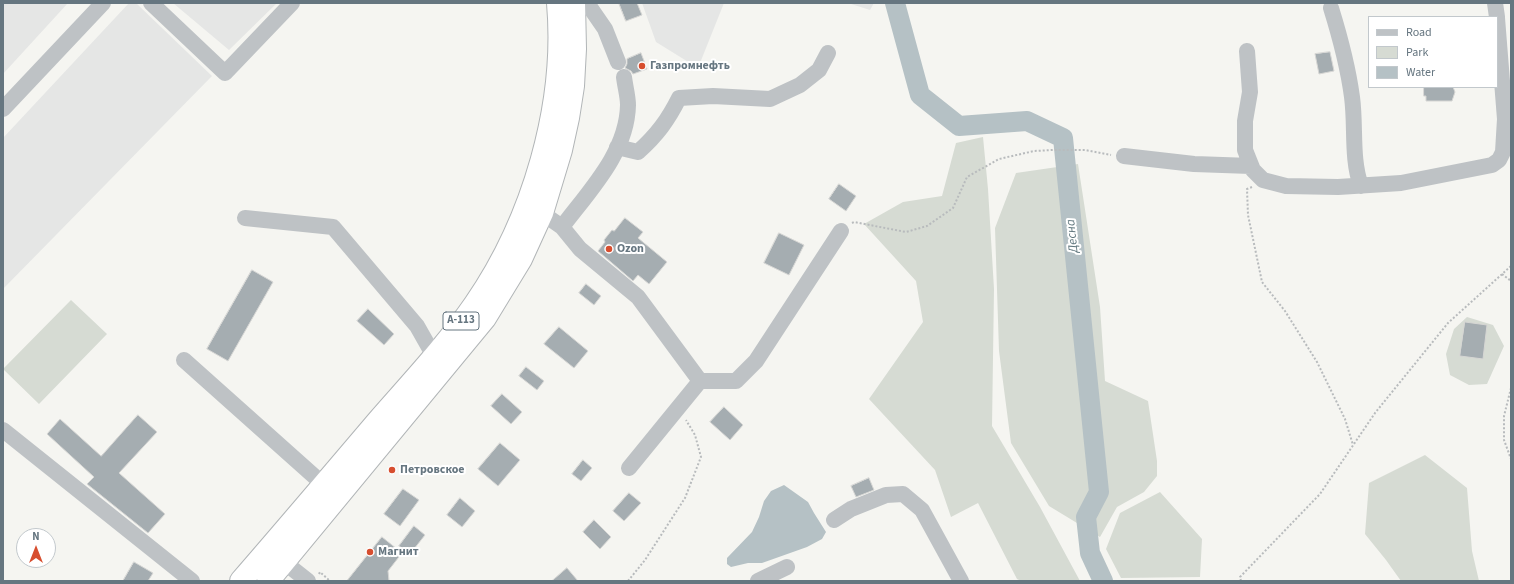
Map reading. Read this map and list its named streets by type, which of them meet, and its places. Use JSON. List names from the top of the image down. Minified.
{"streets":{"highway":["А-113"]},"water":["Десна"],"places":["Газпромнефть","Ozon","Петровское","Магнит"],"legend":["Road","Park","Water"],"north":"top"}
